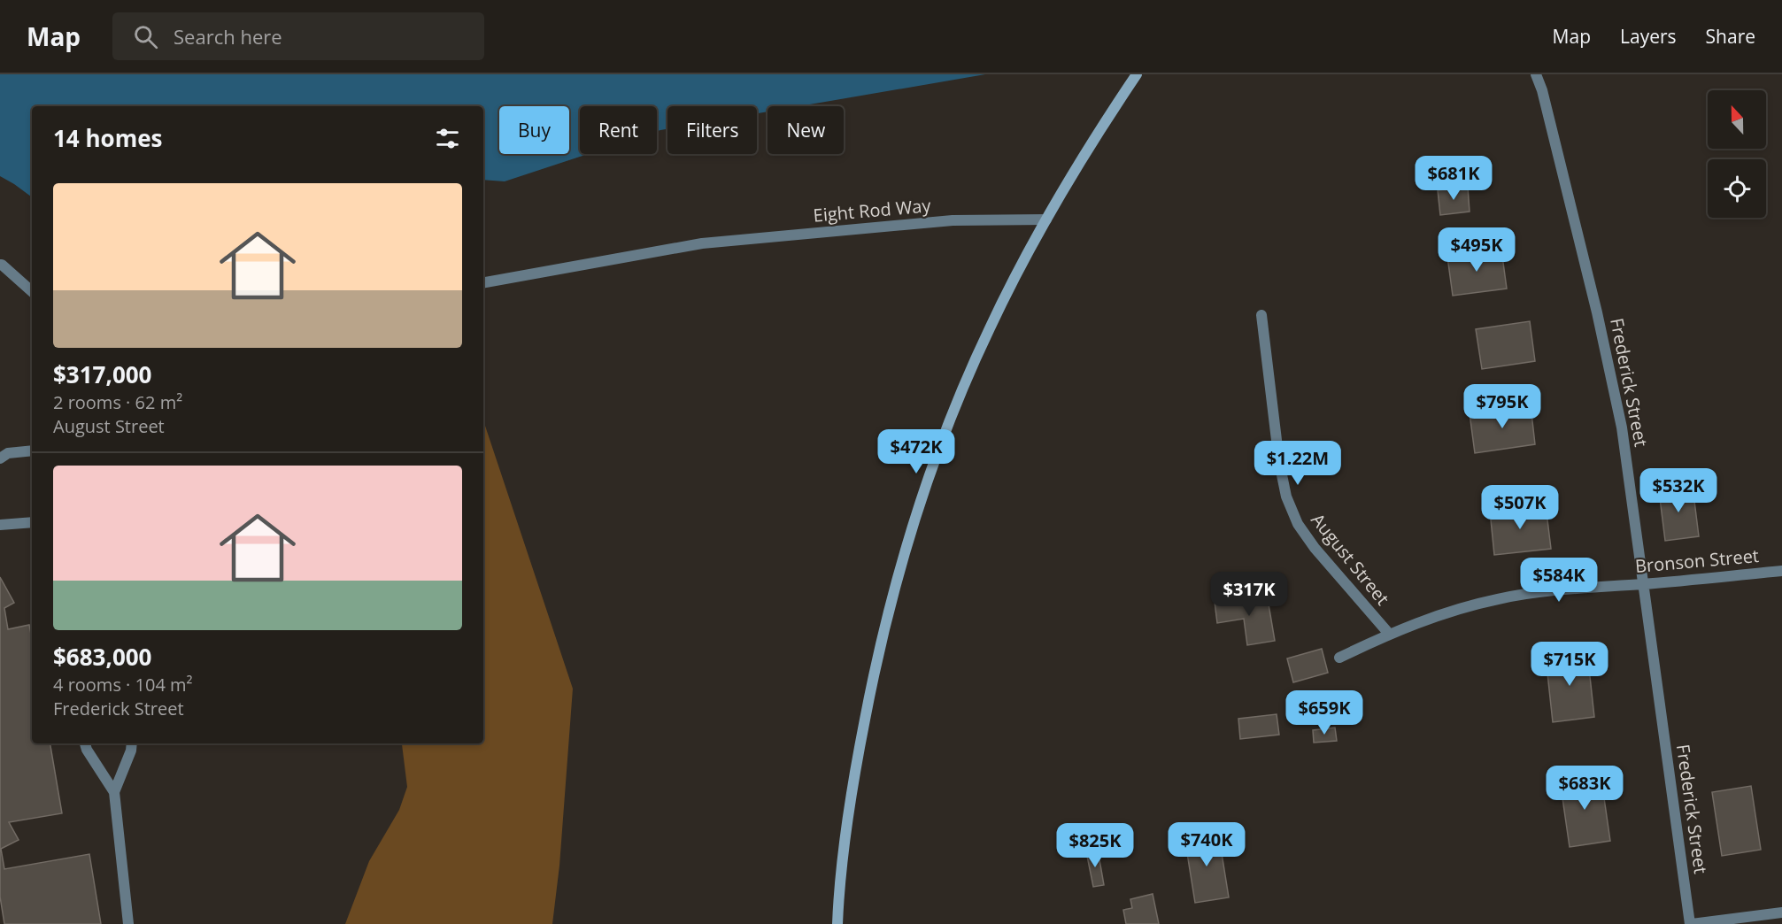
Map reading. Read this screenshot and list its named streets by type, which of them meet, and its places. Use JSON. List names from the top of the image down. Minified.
{"streets":{"street":["Eight Rod Way","Frederick Street","August Street","Bronson Street"]},"crossings":[["Frederick Street","Bronson Street"],["August Street","Bronson Street"]],"north":"top","page":{"header":"Map","search":"Search here","nav":["Map","Layers","Share"],"chip":["Buy","Rent","Filters","New"],"heading":"14 homes","price":["$681K","$495K","$795K","$472K","$1.22M","$532K","$507K","$584K","$317K","$715K","$659K","$683K","$740K","$825K"],"list":[{"name":"$317,000","note":"2 rooms · 62 m² · August Street"},{"name":"$683,000","note":"4 rooms · 104 m² · Frederick Street"}]}}
